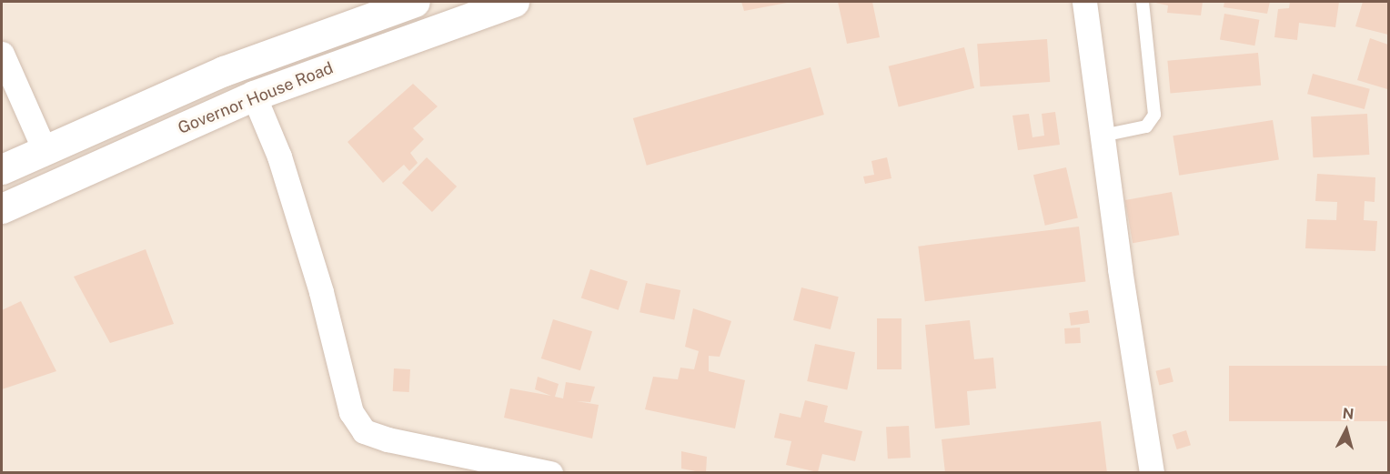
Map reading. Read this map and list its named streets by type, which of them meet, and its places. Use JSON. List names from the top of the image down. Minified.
{"streets":{"main road":["Governor House Road"]},"north":"top"}
